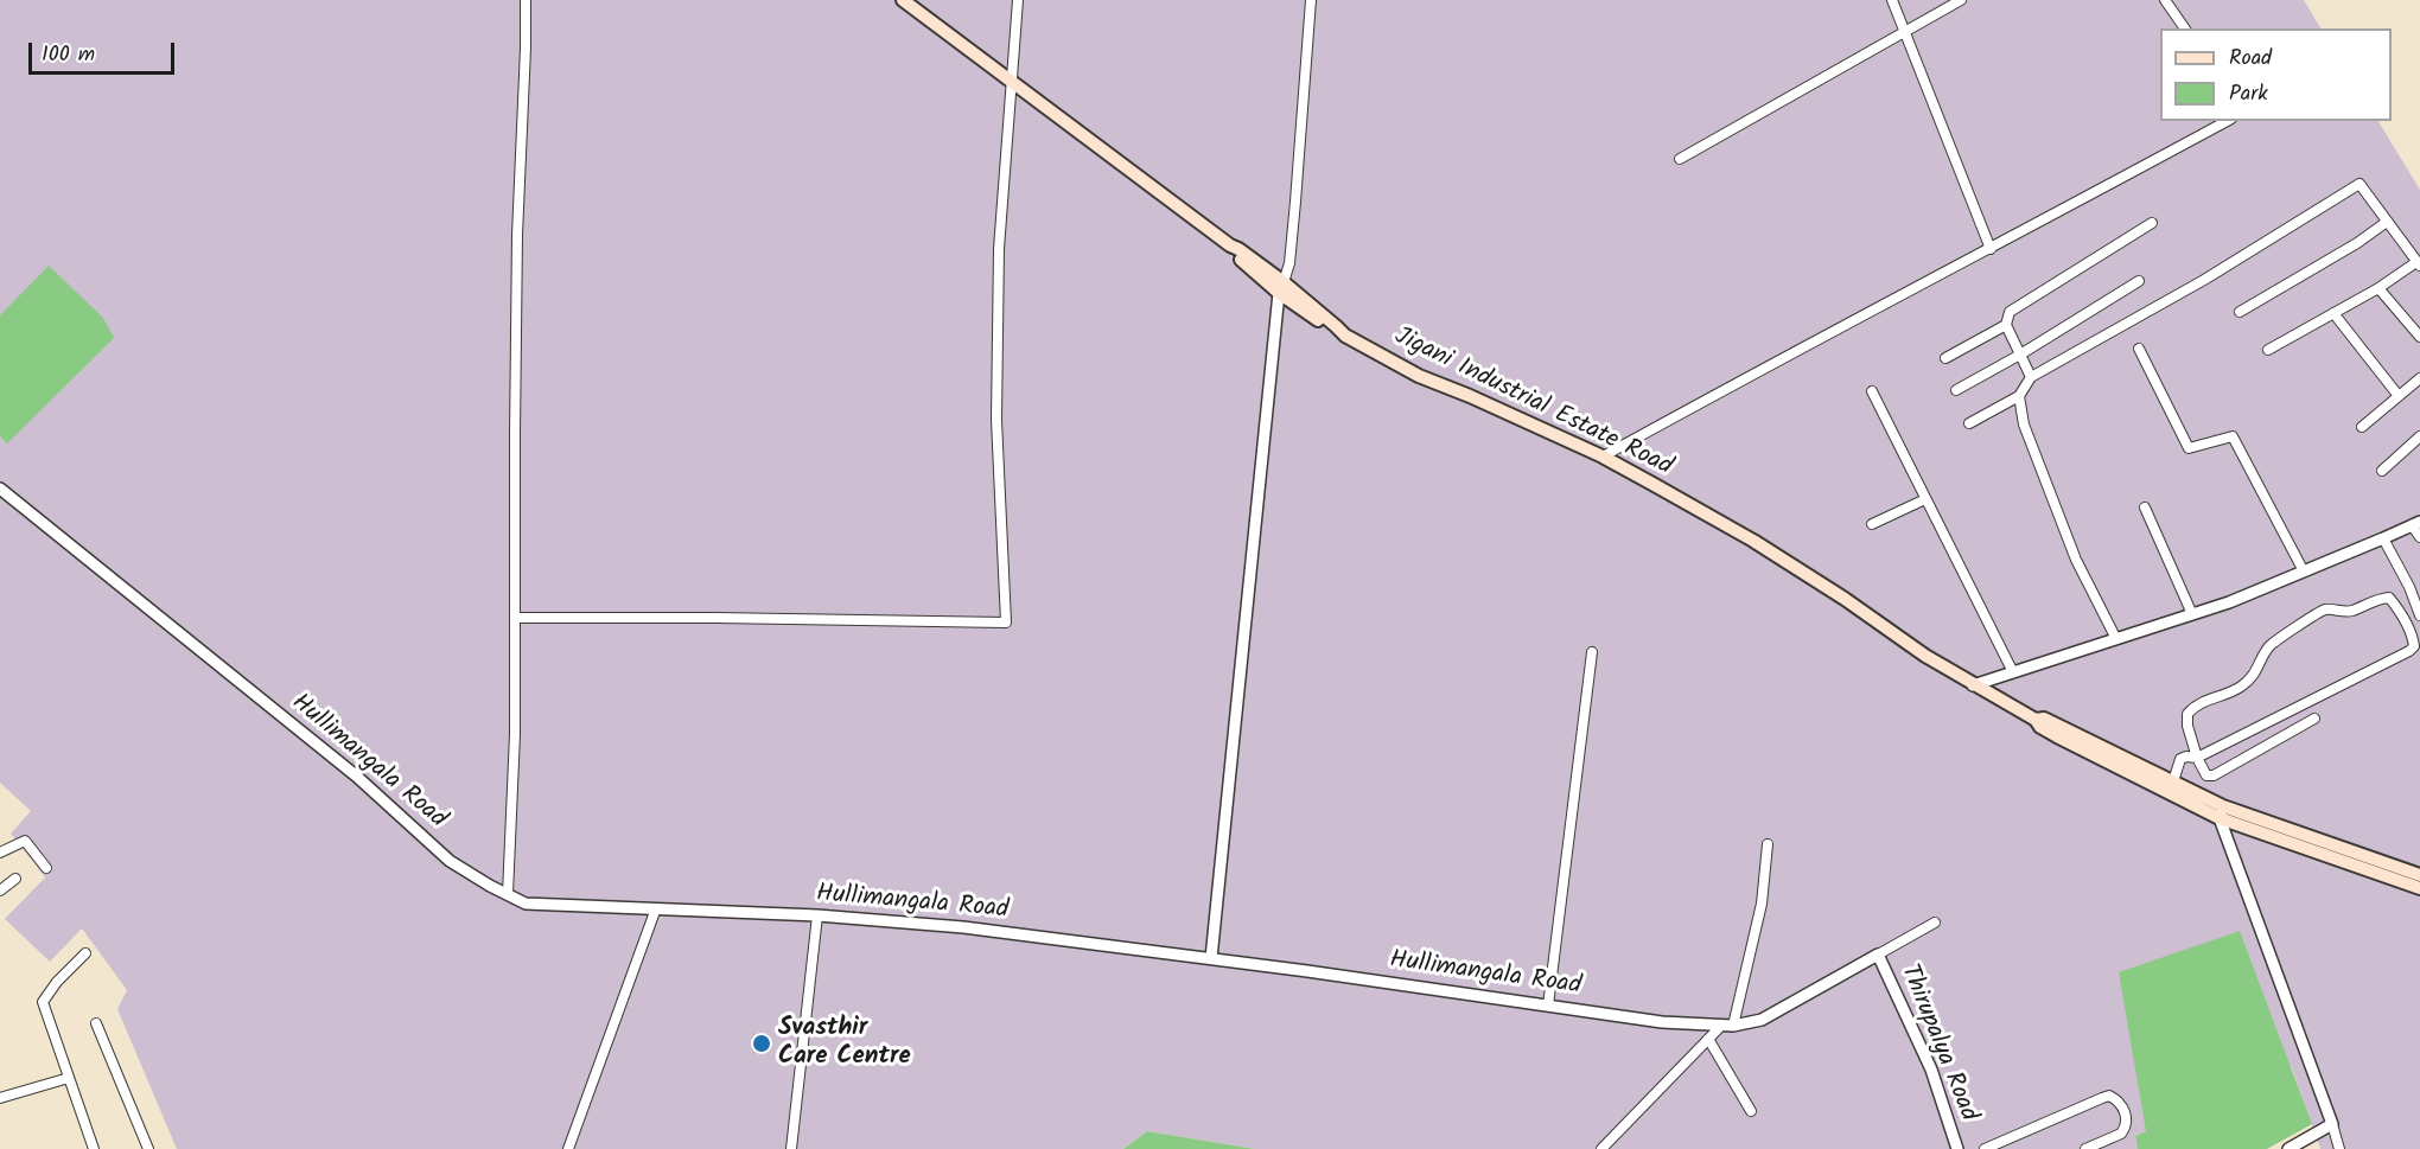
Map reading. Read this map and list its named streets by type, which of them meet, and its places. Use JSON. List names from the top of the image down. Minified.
{"streets":{"main road":["Jigani Industrial Estate Road"],"street":["Hullimangala Road","Thirupalya Road"]},"crossings":[["Hullimangala Road","Thirupalya Road"]],"places":["Svasthir Care Centre"],"legend":["Road","Park"],"scale_bar":"100 m"}
